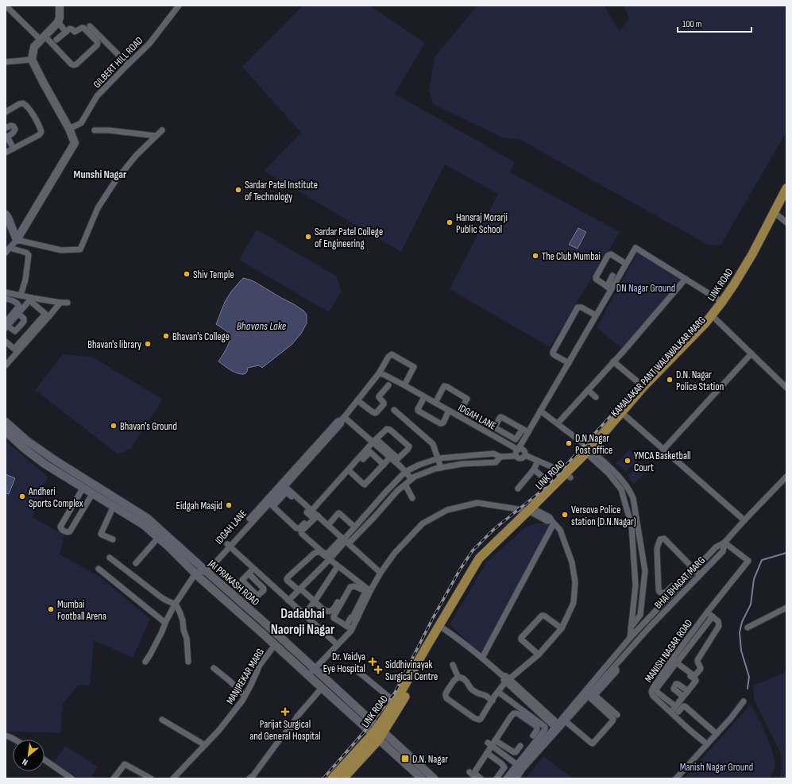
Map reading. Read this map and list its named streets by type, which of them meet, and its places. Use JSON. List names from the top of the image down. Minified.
{"streets":{"main road":["LINK ROAD","KAMALAKAR PANT WALAWALKAR MARG","JAI PRAKASH ROAD"],"street":["GILBERT HILL ROAD","IDGAH LANE","BHAI BHAGAT MARG","MANISH NAGAR ROAD","MANJREKAR MARG"]},"crossings":[["LINK ROAD","KAMALAKAR PANT WALAWALKAR MARG"],["LINK ROAD","JAI PRAKASH ROAD"],["IDGAH LANE","JAI PRAKASH ROAD"],["JAI PRAKASH ROAD","MANJREKAR MARG"],["BHAI BHAGAT MARG","MANISH NAGAR ROAD"]],"districts":["Munshi Nagar","Dadabhai Naoroji Nagar"],"water":["Bhavans Lake"],"parks":["DN Nagar Ground","Manish Nagar Ground"],"places":{"other":["Sardar Patel Institute of Technology","Hansraj Morarji Public School","Sardar Patel College of Engineering","The Club Mumbai","Shiv Temple","Bhavan's College","Bhavan's library","D.N. Nagar Police Station","Bhavan's Ground","D.N.Nagar Post office","YMCA Basketball Court","Andheri Sports Complex","Eidgah Masjid","Versova Police station (D.N.Nagar)","Mumbai Football Arena"],"health":["Dr. Vaidya Eye Hospital","Siddhivinayak Surgical Centre","Parijat Surgical and General Hospital"],"transit":["D.N. Nagar"]},"scale_bar":"100 m","north":"bottom left"}
